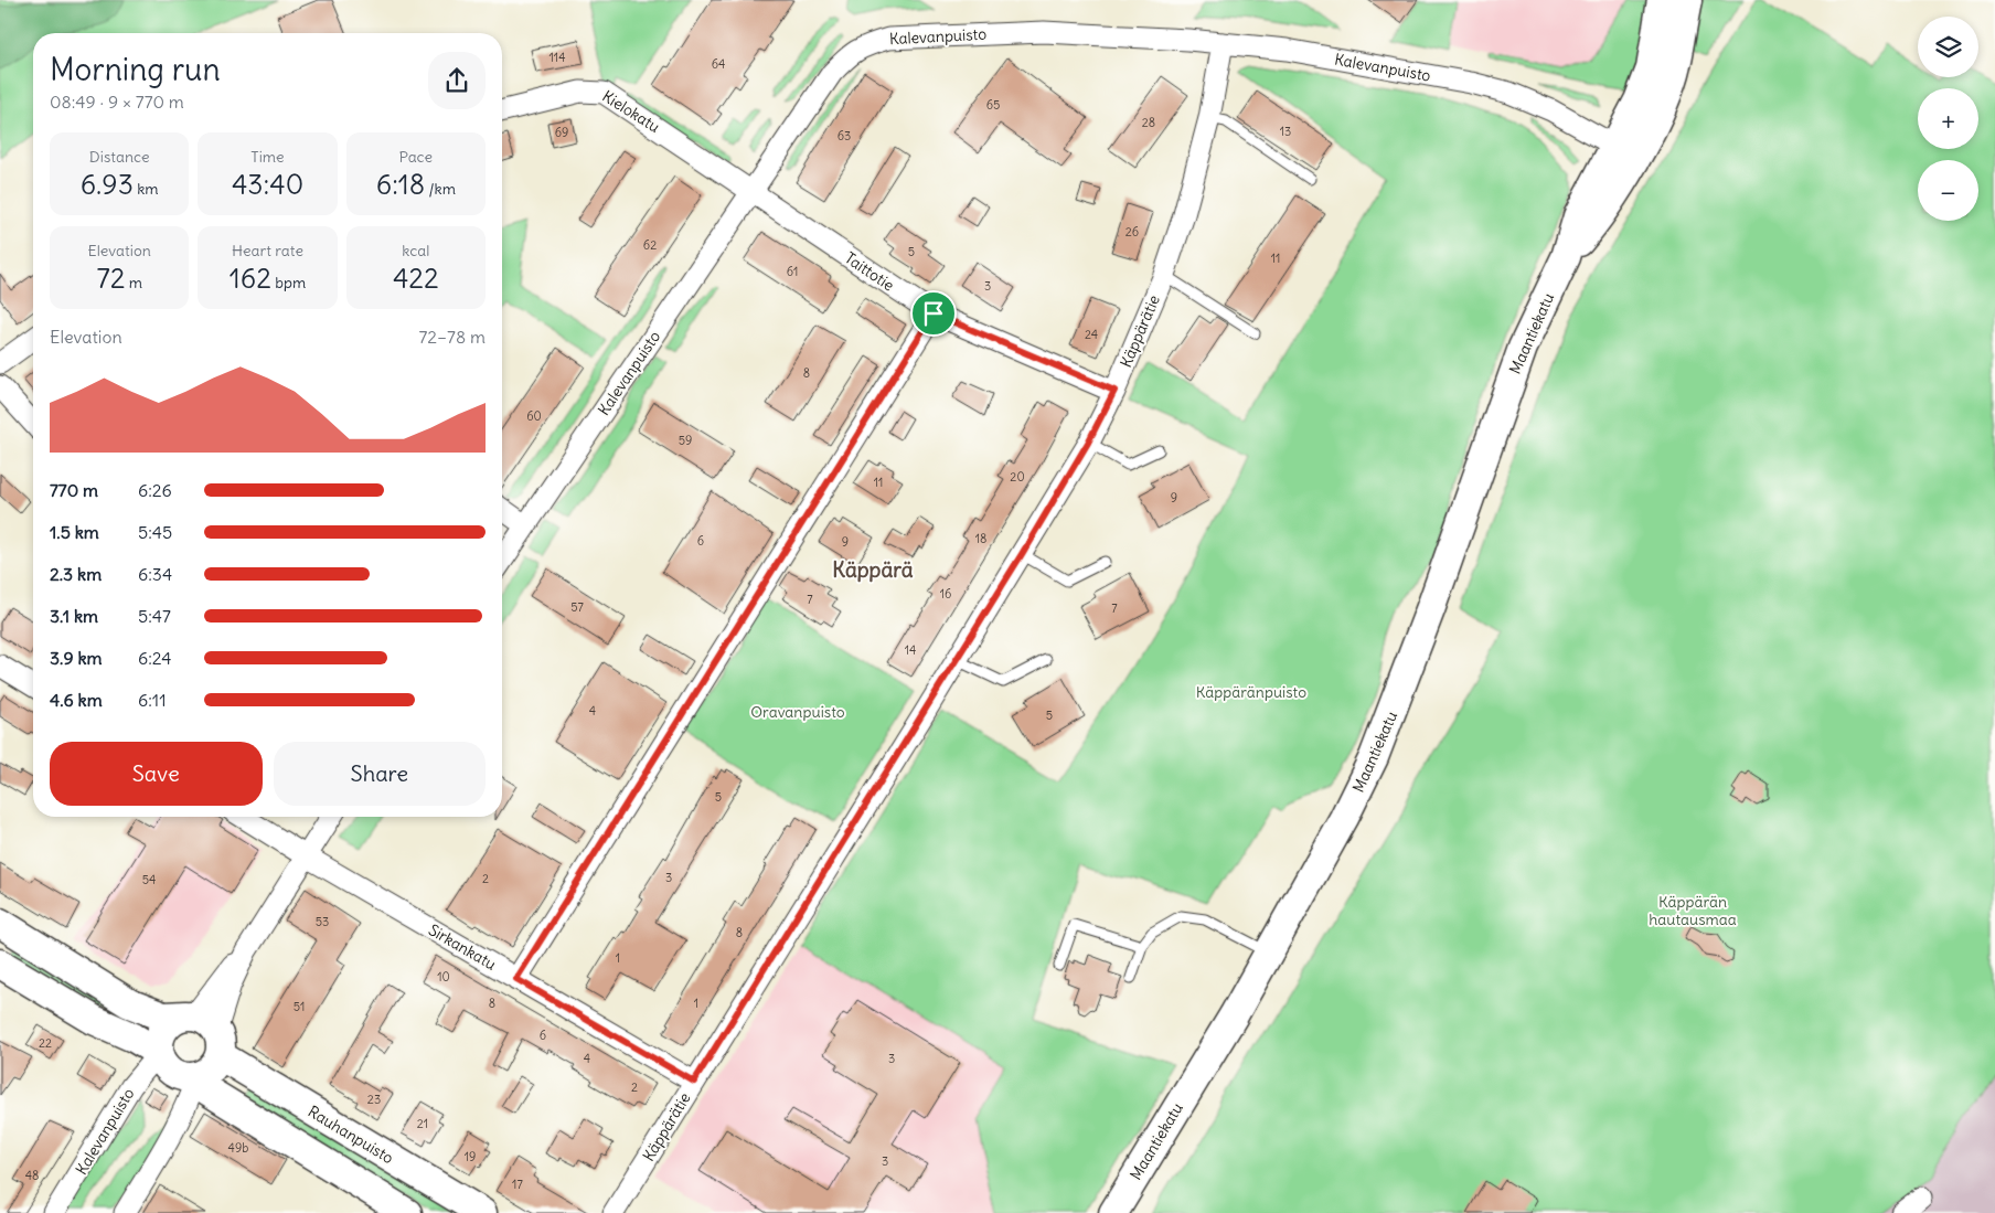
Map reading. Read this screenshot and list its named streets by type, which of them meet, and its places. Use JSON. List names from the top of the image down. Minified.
{"streets":{"main road":["Maantiekatu","Rauhanpuisto"],"street":["Kalevanpuisto","Kielokatu","Taittotie","Käppärätie","Sirkankatu"]},"crossings":[["Kalevanpuisto","Kielokatu"],["Kalevanpuisto","Taittotie"],["Kalevanpuisto","Käppärätie"],["Kalevanpuisto","Maantiekatu"],["Kalevanpuisto","Rauhanpuisto"],["Kielokatu","Taittotie"],["Taittotie","Käppärätie"],["Käppärätie","Sirkankatu"]],"districts":["Käppärä"],"parks":["Käppäränpuisto","Oravanpuisto","Käppärän hautausmaa"],"house_numbers":["114","64","65","28","13","69","63","26","62","5","11","61","3","24","8","60","59","20","11","9","18","6","9","16","7","57","7","14","4","5","5","3","2","54","53","8","1","10","8","1","51","6","22","4","3","2","23","21","49b","19","3","48","17"],"page":{"map_buttons":["+","−"],"heading":["Morning run","08:49 · 9 × 770 m"],"stats":[["Distance","6.93 km"],["Time","43:40"],["Pace","6:18 /km"],["Elevation","72 m"],["Heart rate","162 bpm"],["kcal","422"]],"chart":["Elevation","72–78 m"],"list":[{"name":"770 m","note":"6:26"},{"name":"1.5 km","note":"5:45"},{"name":"2.3 km","note":"6:34"},{"name":"3.1 km","note":"5:47"},{"name":"3.9 km","note":"6:24"},{"name":"4.6 km","note":"6:11"}],"buttons":["Save","Share"]}}
